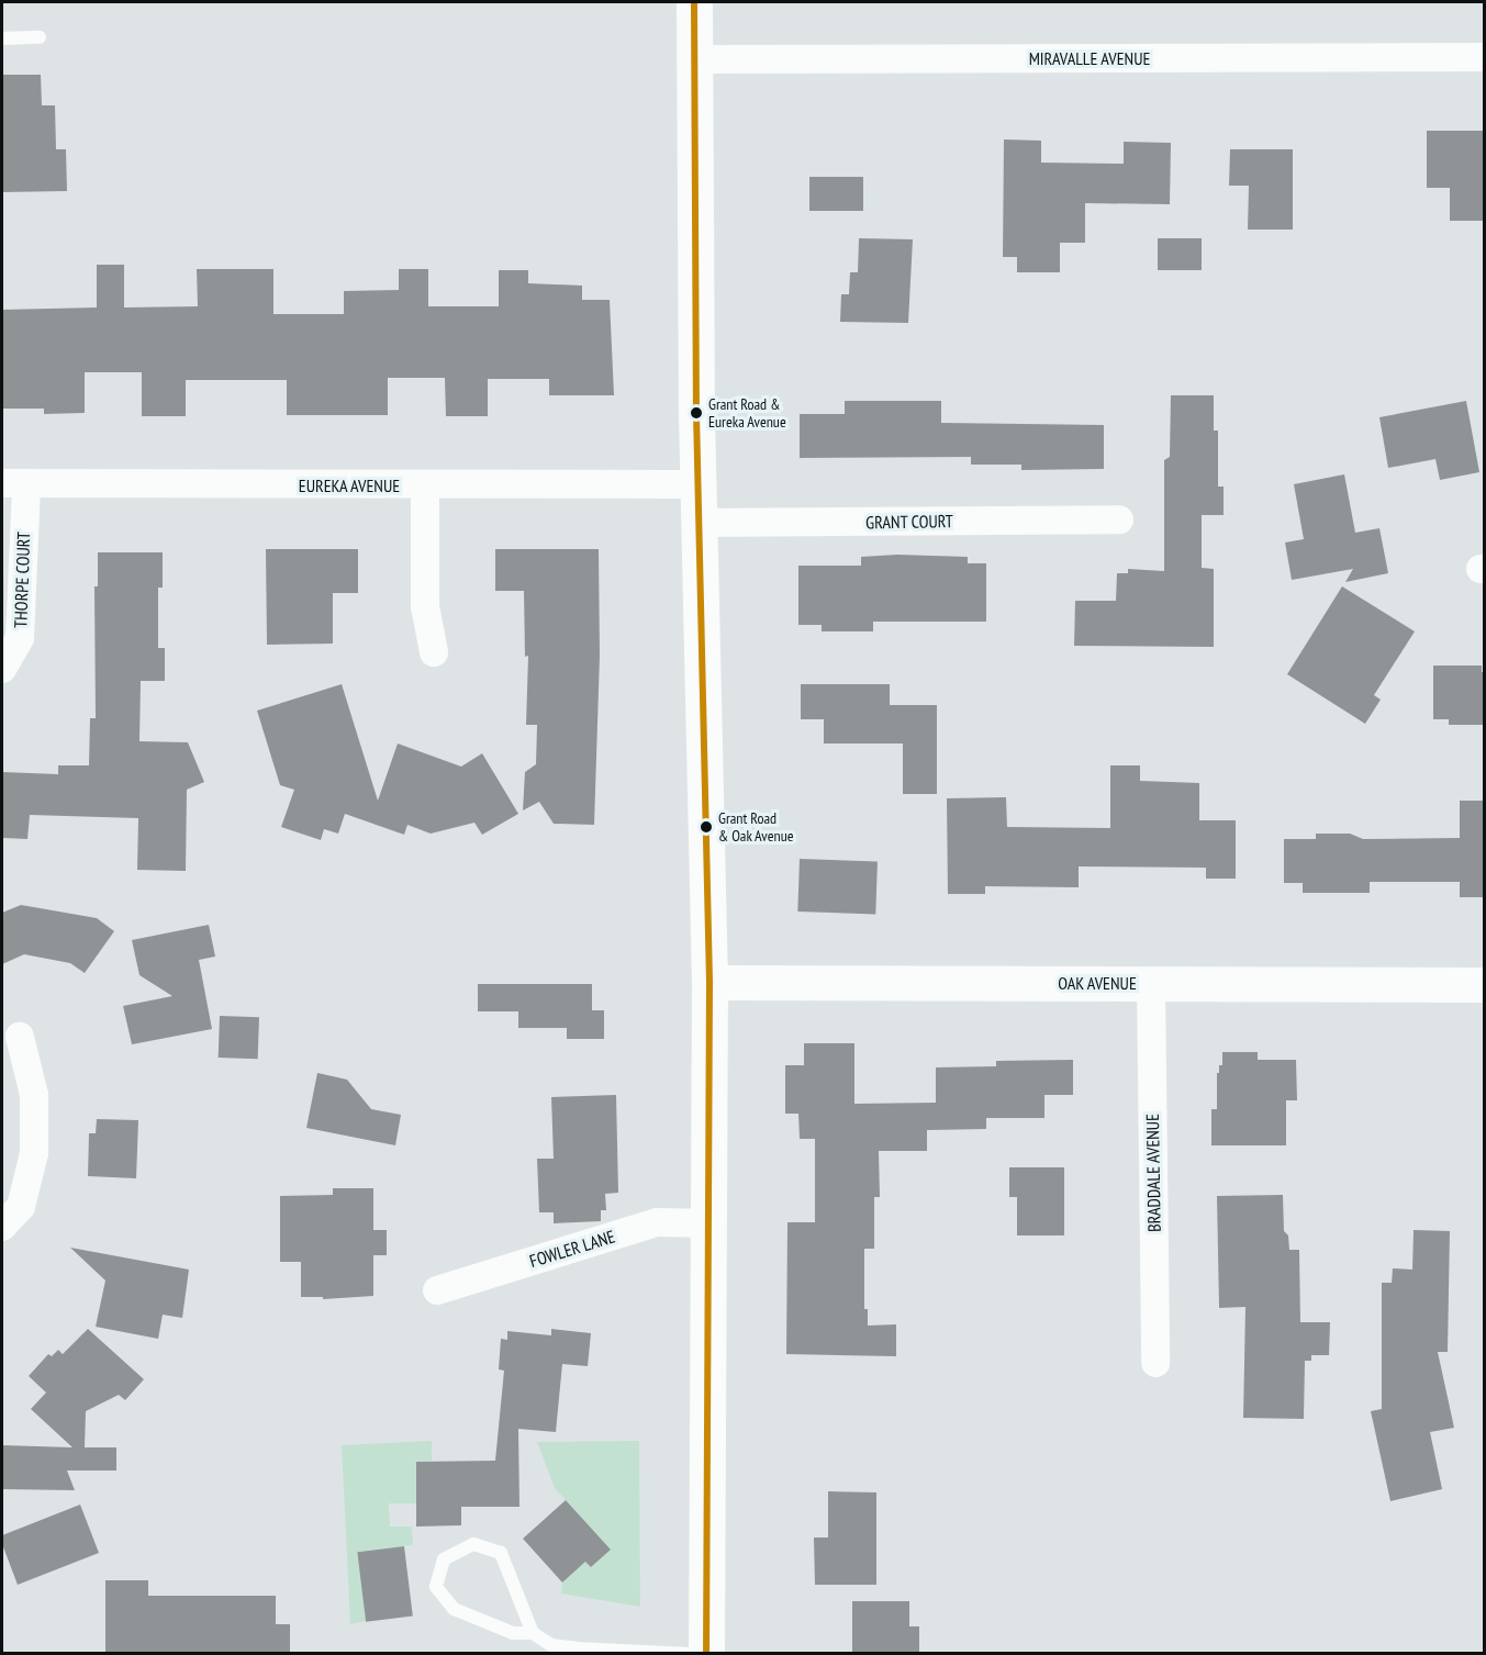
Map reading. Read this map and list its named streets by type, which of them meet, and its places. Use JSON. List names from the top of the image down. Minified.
{"streets":{"street":["MIRAVALLE AVENUE","EUREKA AVENUE","GRANT COURT","THORPE COURT","OAK AVENUE","BRADDALE AVENUE","FOWLER LANE"]},"crossings":[["EUREKA AVENUE","THORPE COURT"],["OAK AVENUE","BRADDALE AVENUE"]],"places":["Grant Road & Eureka Avenue","Grant Road & Oak Avenue"]}
